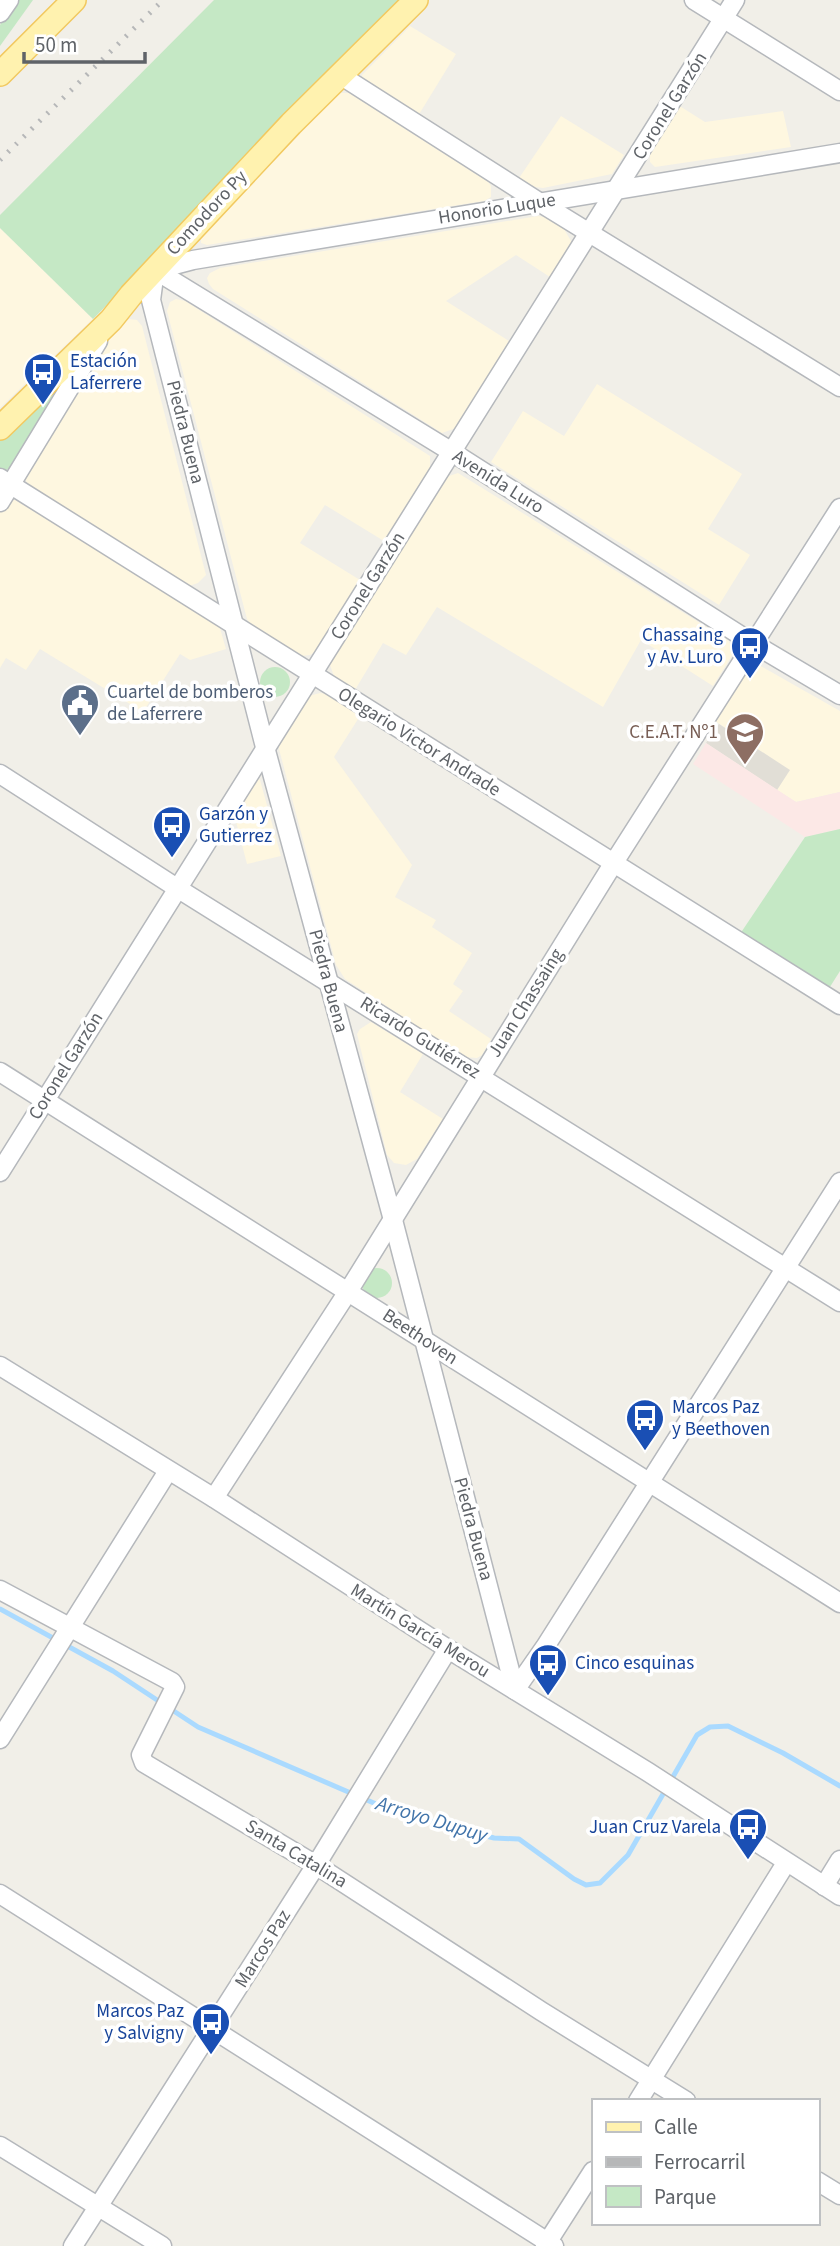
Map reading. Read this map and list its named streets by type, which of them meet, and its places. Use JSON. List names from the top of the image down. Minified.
{"streets":{"main road":["Comodoro Py"],"street":["Coronel Garzón","Honorio Luque","Piedra Buena","Avenida Luro","Olegario Victor Andrade","Juan Chassaing","Ricardo Gutiérrez","Beethoven","Martín García Merou","Santa Catalina","Marcos Paz"]},"crossings":[["Coronel Garzón","Honorio Luque"],["Coronel Garzón","Piedra Buena"],["Coronel Garzón","Avenida Luro"],["Coronel Garzón","Olegario Victor Andrade"],["Coronel Garzón","Ricardo Gutiérrez"],["Coronel Garzón","Beethoven"],["Honorio Luque","Comodoro Py"],["Honorio Luque","Piedra Buena"],["Honorio Luque","Avenida Luro"],["Comodoro Py","Piedra Buena"],["Comodoro Py","Avenida Luro"],["Piedra Buena","Avenida Luro"],["Piedra Buena","Olegario Victor Andrade"],["Piedra Buena","Juan Chassaing"],["Piedra Buena","Ricardo Gutiérrez"],["Piedra Buena","Beethoven"],["Piedra Buena","Martín García Merou"],["Avenida Luro","Juan Chassaing"],["Olegario Victor Andrade","Juan Chassaing"],["Juan Chassaing","Ricardo Gutiérrez"],["Juan Chassaing","Beethoven"],["Juan Chassaing","Martín García Merou"],["Martín García Merou","Marcos Paz"],["Santa Catalina","Marcos Paz"]],"water":["Arroyo Dupuy"],"places":{"bus stop":["Estación Laferrere","Chassaing y Av. Luro","Garzón y Gutierrez","Marcos Paz y Beethoven","Cinco esquinas","Juan Cruz Varela","Marcos Paz y Salvigny"],"public building":["Cuartel de bomberos de Laferrere"],"school or university":["C.E.A.T. Nº1"]},"legend":["Calle","Ferrocarril","Parque"],"scale_bar":"50 m"}
